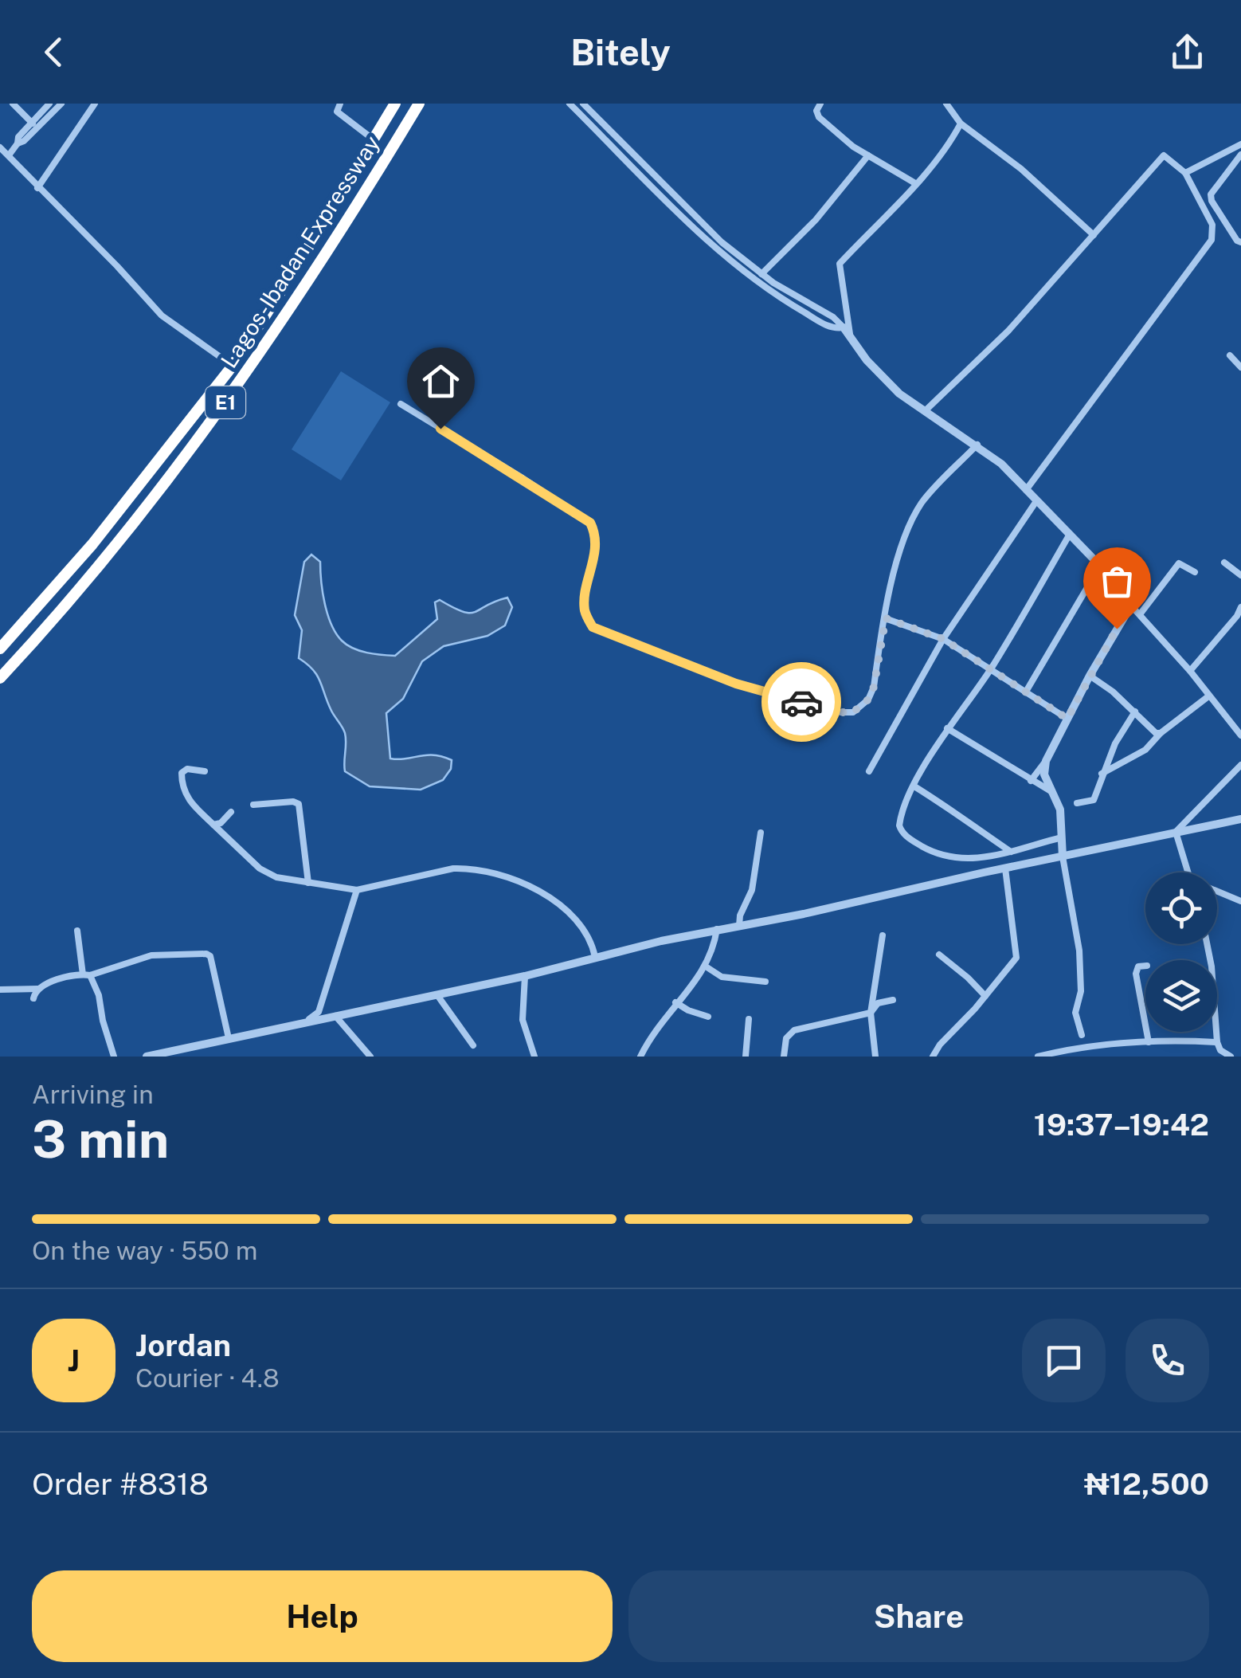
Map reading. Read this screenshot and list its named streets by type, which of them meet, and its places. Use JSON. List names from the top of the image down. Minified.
{"streets":{"highway":["Lagos-Ibadan Expressway","E1"]},"page":{"header":"Bitely","heading":["3 min","Arriving in","19:37–19:42"],"panel":["Jordan","Courier · 4.8","Order #8318","₦12,500"],"bar":"On the way · 550 m","round":"J","buttons":["Help","Share"]}}
